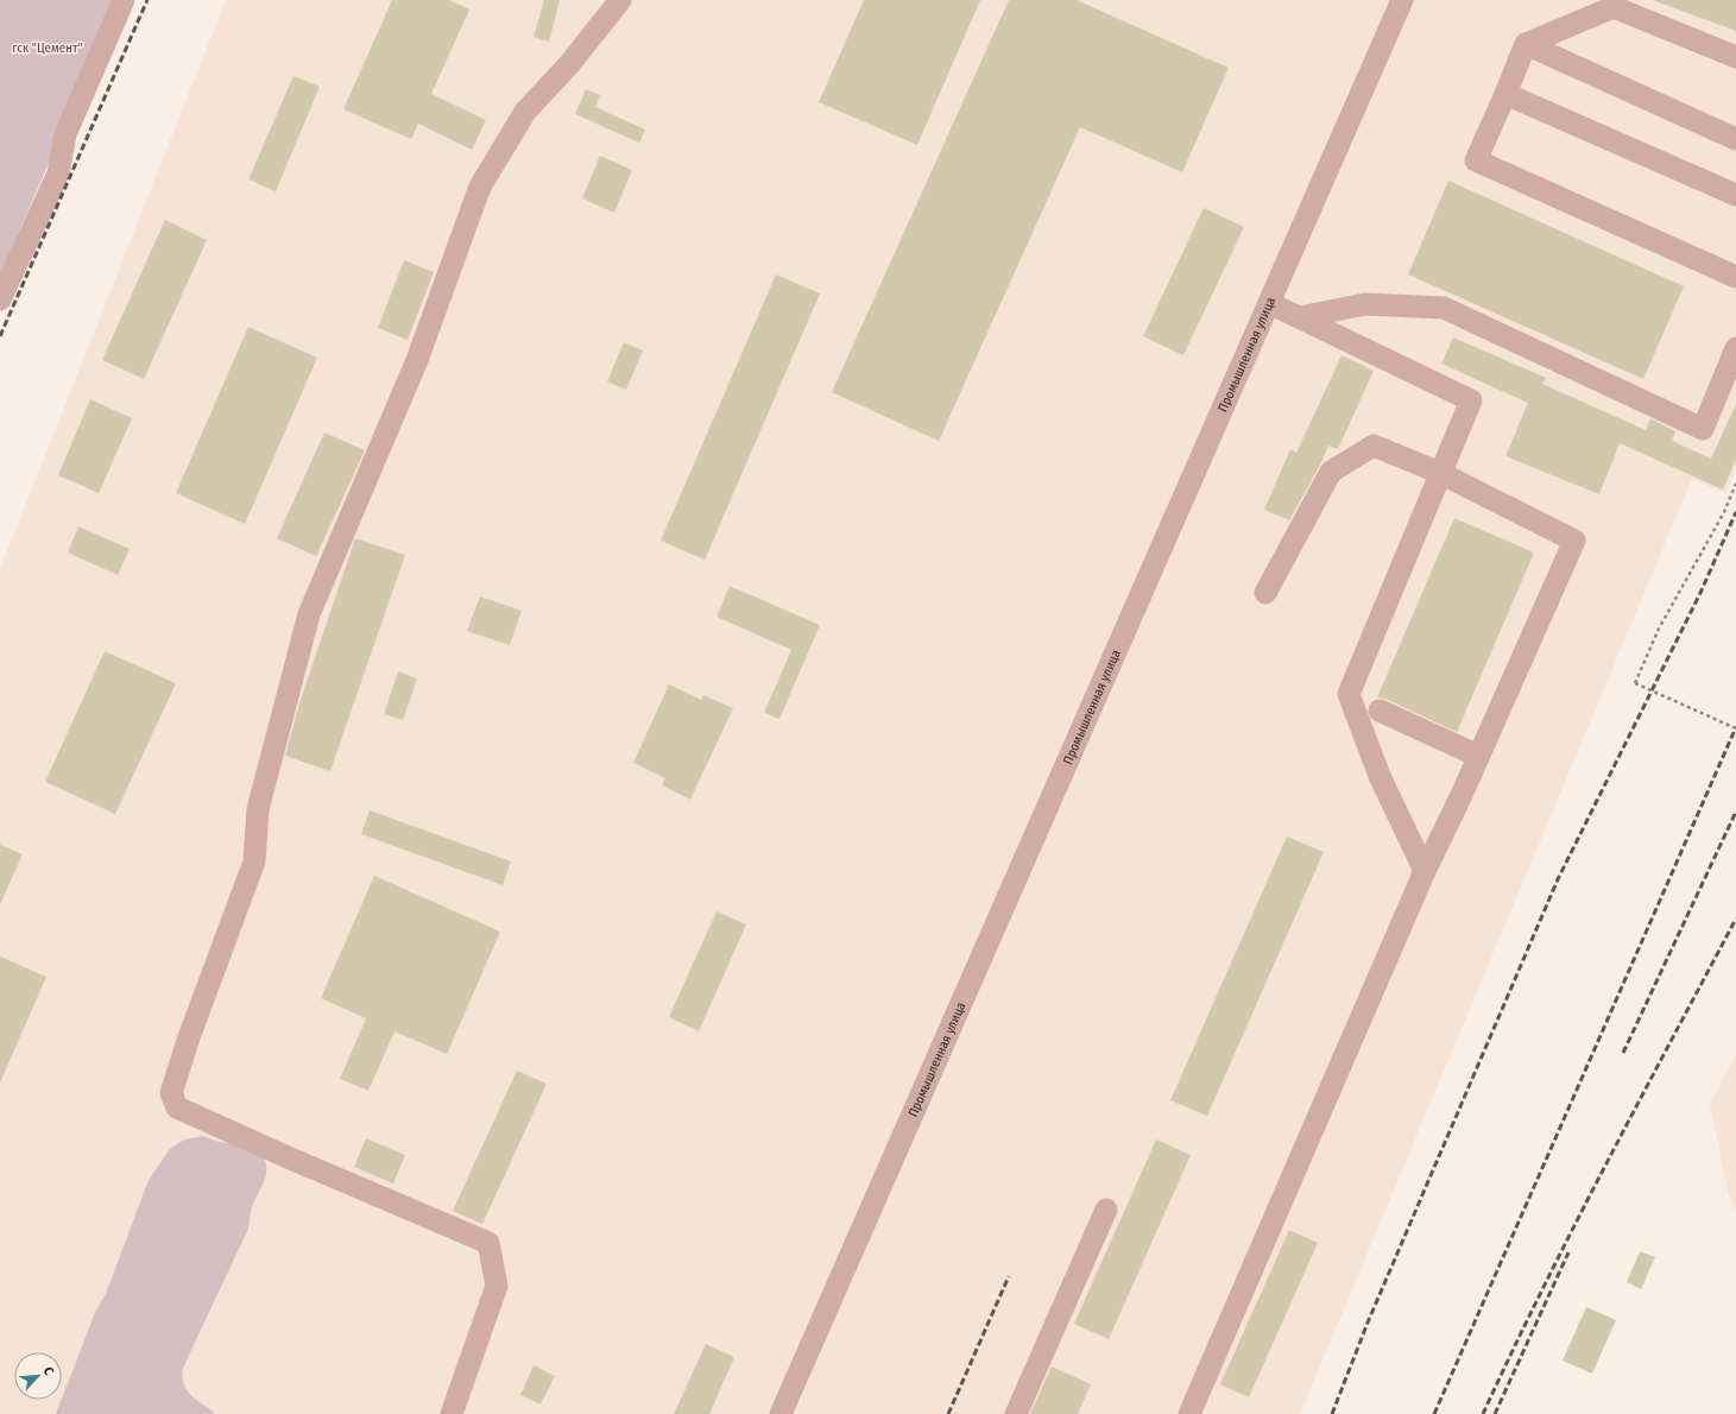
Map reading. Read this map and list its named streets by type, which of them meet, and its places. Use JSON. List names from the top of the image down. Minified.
{"streets":{"street":["Промышленная улица"]},"parks":["гск \"Цемент\""],"north":"top right"}
